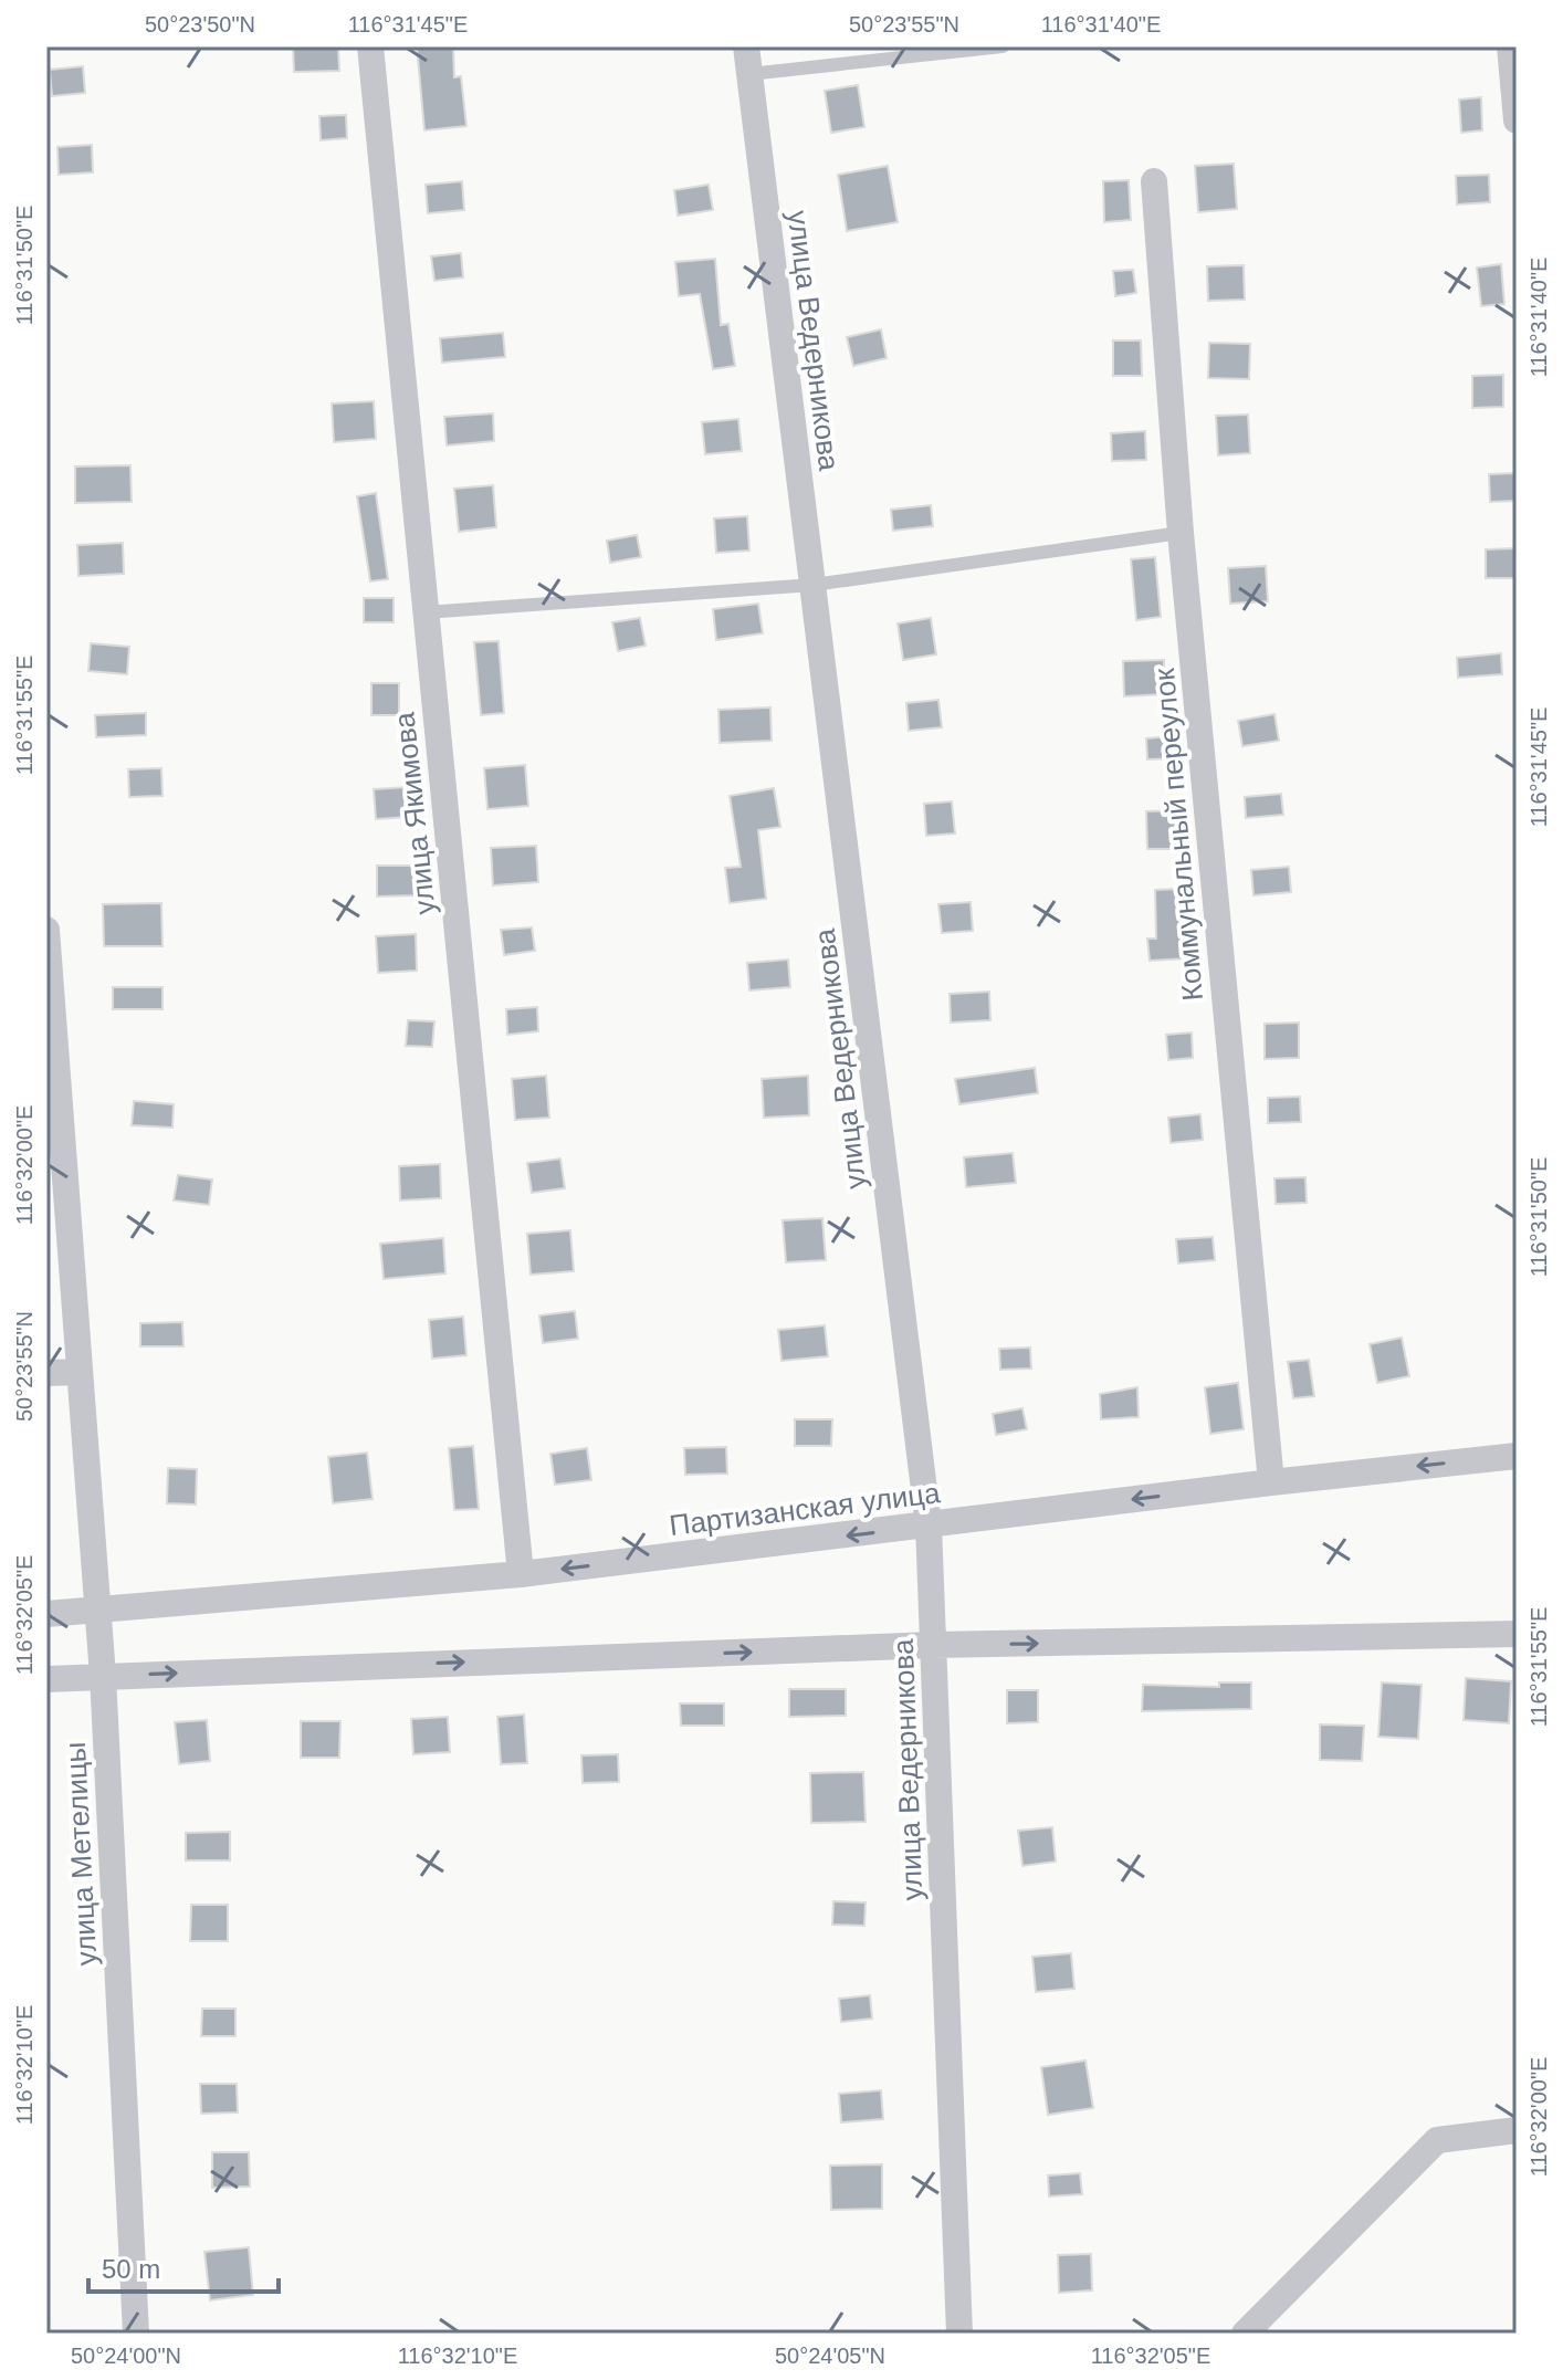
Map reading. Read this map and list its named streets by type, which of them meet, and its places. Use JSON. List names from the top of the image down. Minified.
{"streets":{"street":["улица Ведерникова","улица Якимова","Коммунальный переулок","Партизанская улица","улица Метелицы"]},"crossings":[["улица Ведерникова","Партизанская улица"],["улица Якимова","Партизанская улица"],["Коммунальный переулок","Партизанская улица"],["Партизанская улица","улица Метелицы"]],"scale_bar":"50 m","coordinates":["50°23'50\"N","116°31'45\"E","50°23'55\"N","116°31'40\"E","116°31'50\"E","116°31'55\"E","116°32'00\"E","116°32'05\"E","116°32'10\"E","50°24'00\"N","50°24'05\"N"]}
